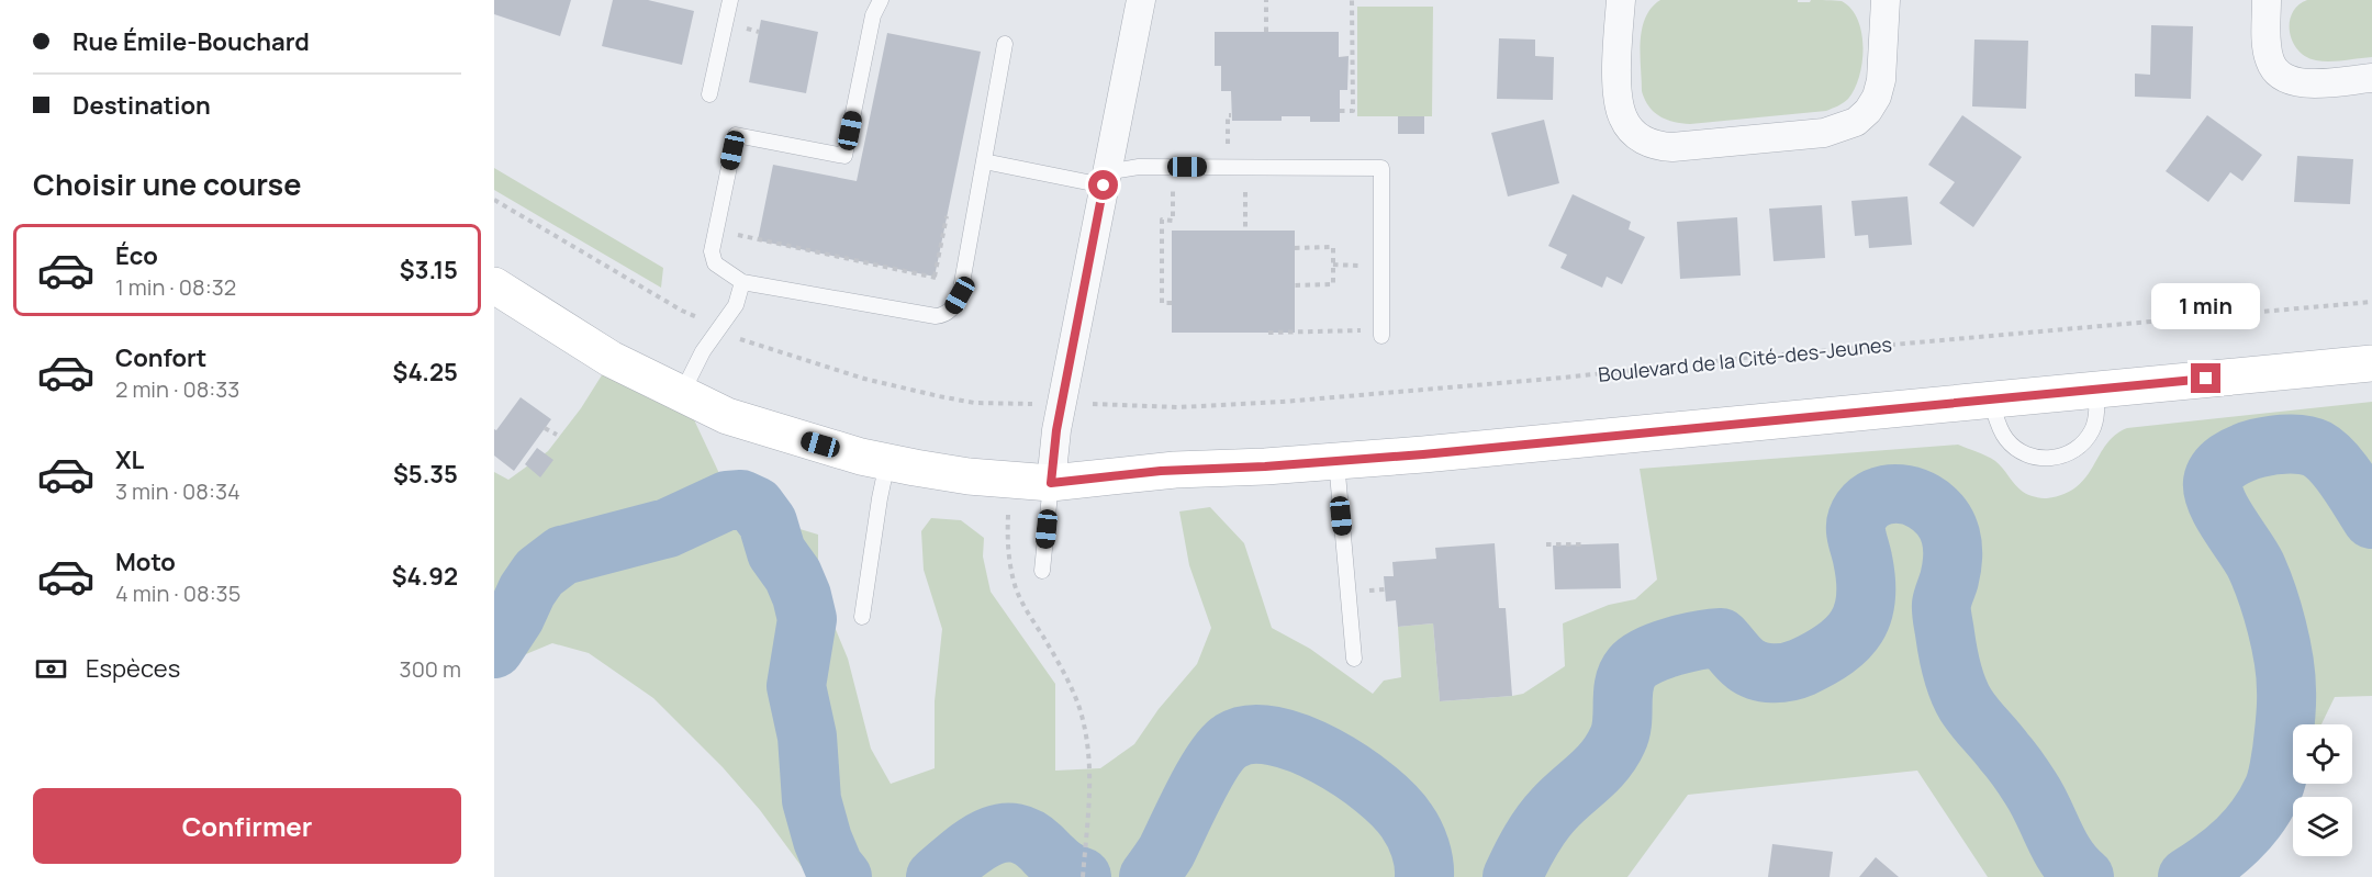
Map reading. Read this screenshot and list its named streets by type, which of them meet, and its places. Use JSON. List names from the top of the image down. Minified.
{"streets":{"path":["Boulevard de la Cité-des-Jeunes"]},"page":{"banner":["Rue Émile-Bouchard","Destination"],"heading":"Choisir une course","list":[{"name":"Éco","note":"1 min · 08:32","value":"$3.15"},{"name":"Confort","note":"2 min · 08:33","value":"$4.25"},{"name":"XL","note":"3 min · 08:34","value":"$5.35"},{"name":"Moto","note":"4 min · 08:35","value":"$4.92"}],"bubble":"1 min","pay":["Espèces","300 m"],"buttons":"Confirmer"}}
